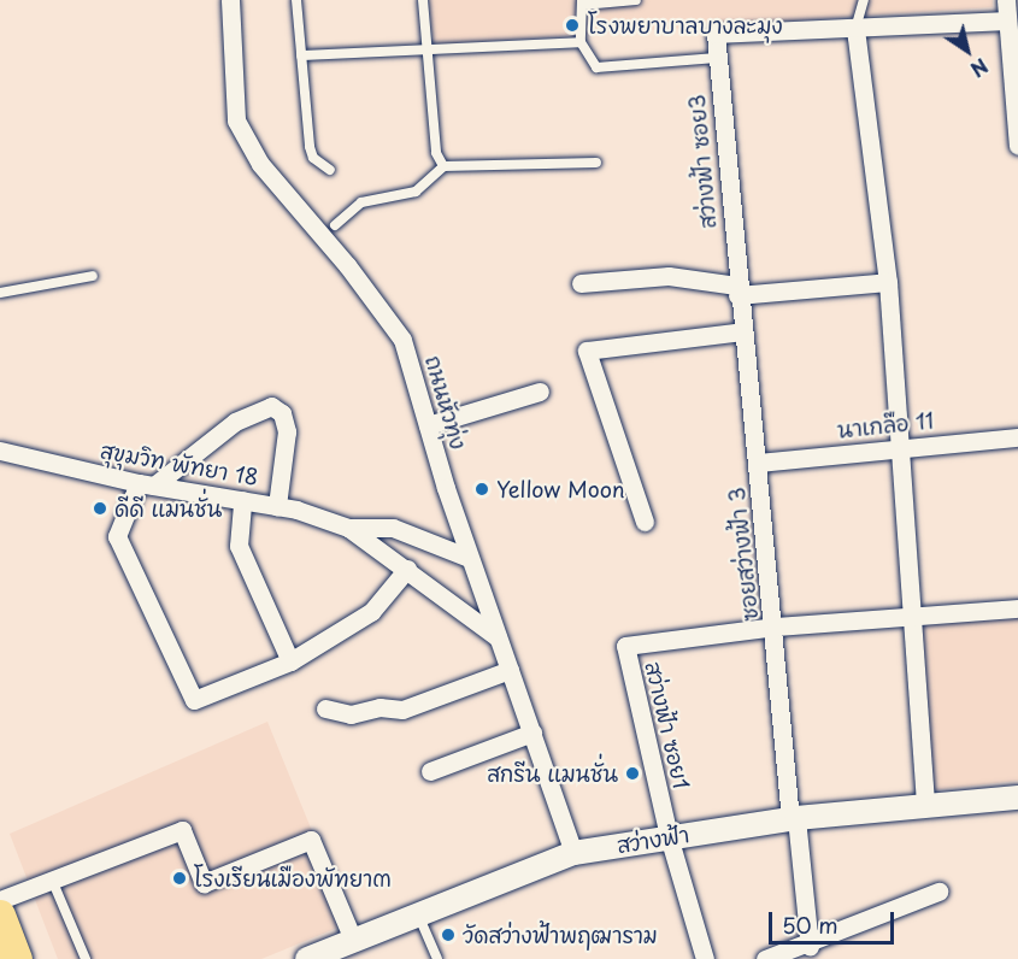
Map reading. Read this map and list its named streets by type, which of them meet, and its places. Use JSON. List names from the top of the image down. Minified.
{"streets":{"street":["สว่างฟ้า ซอย3","ถนนหัวทุ่ง","นาเกลือ 11","สุขุมวิท พัทยา 18","ซอยสว่างฟ้า 3","สว่างฟ้า ซอย1","สว่างฟ้า"]},"crossings":[["สว่างฟ้า ซอย3","ซอยสว่างฟ้า 3"],["ถนนหัวทุ่ง","สุขุมวิท พัทยา 18"],["ถนนหัวทุ่ง","สว่างฟ้า"],["นาเกลือ 11","ซอยสว่างฟ้า 3"],["ซอยสว่างฟ้า 3","สว่างฟ้า ซอย1"],["ซอยสว่างฟ้า 3","สว่างฟ้า"],["สว่างฟ้า ซอย1","สว่างฟ้า"]],"places":["โรงพยาบาลบางละมุง","Yellow Moon","ดีดี แมนชั่น","สกรีน แมนชั่น","โรงเรียนเมืองพัทยา๓","วัดสว่างฟ้าพฤฒาราม"],"scale_bar":"50 m","north":"bottom right"}
